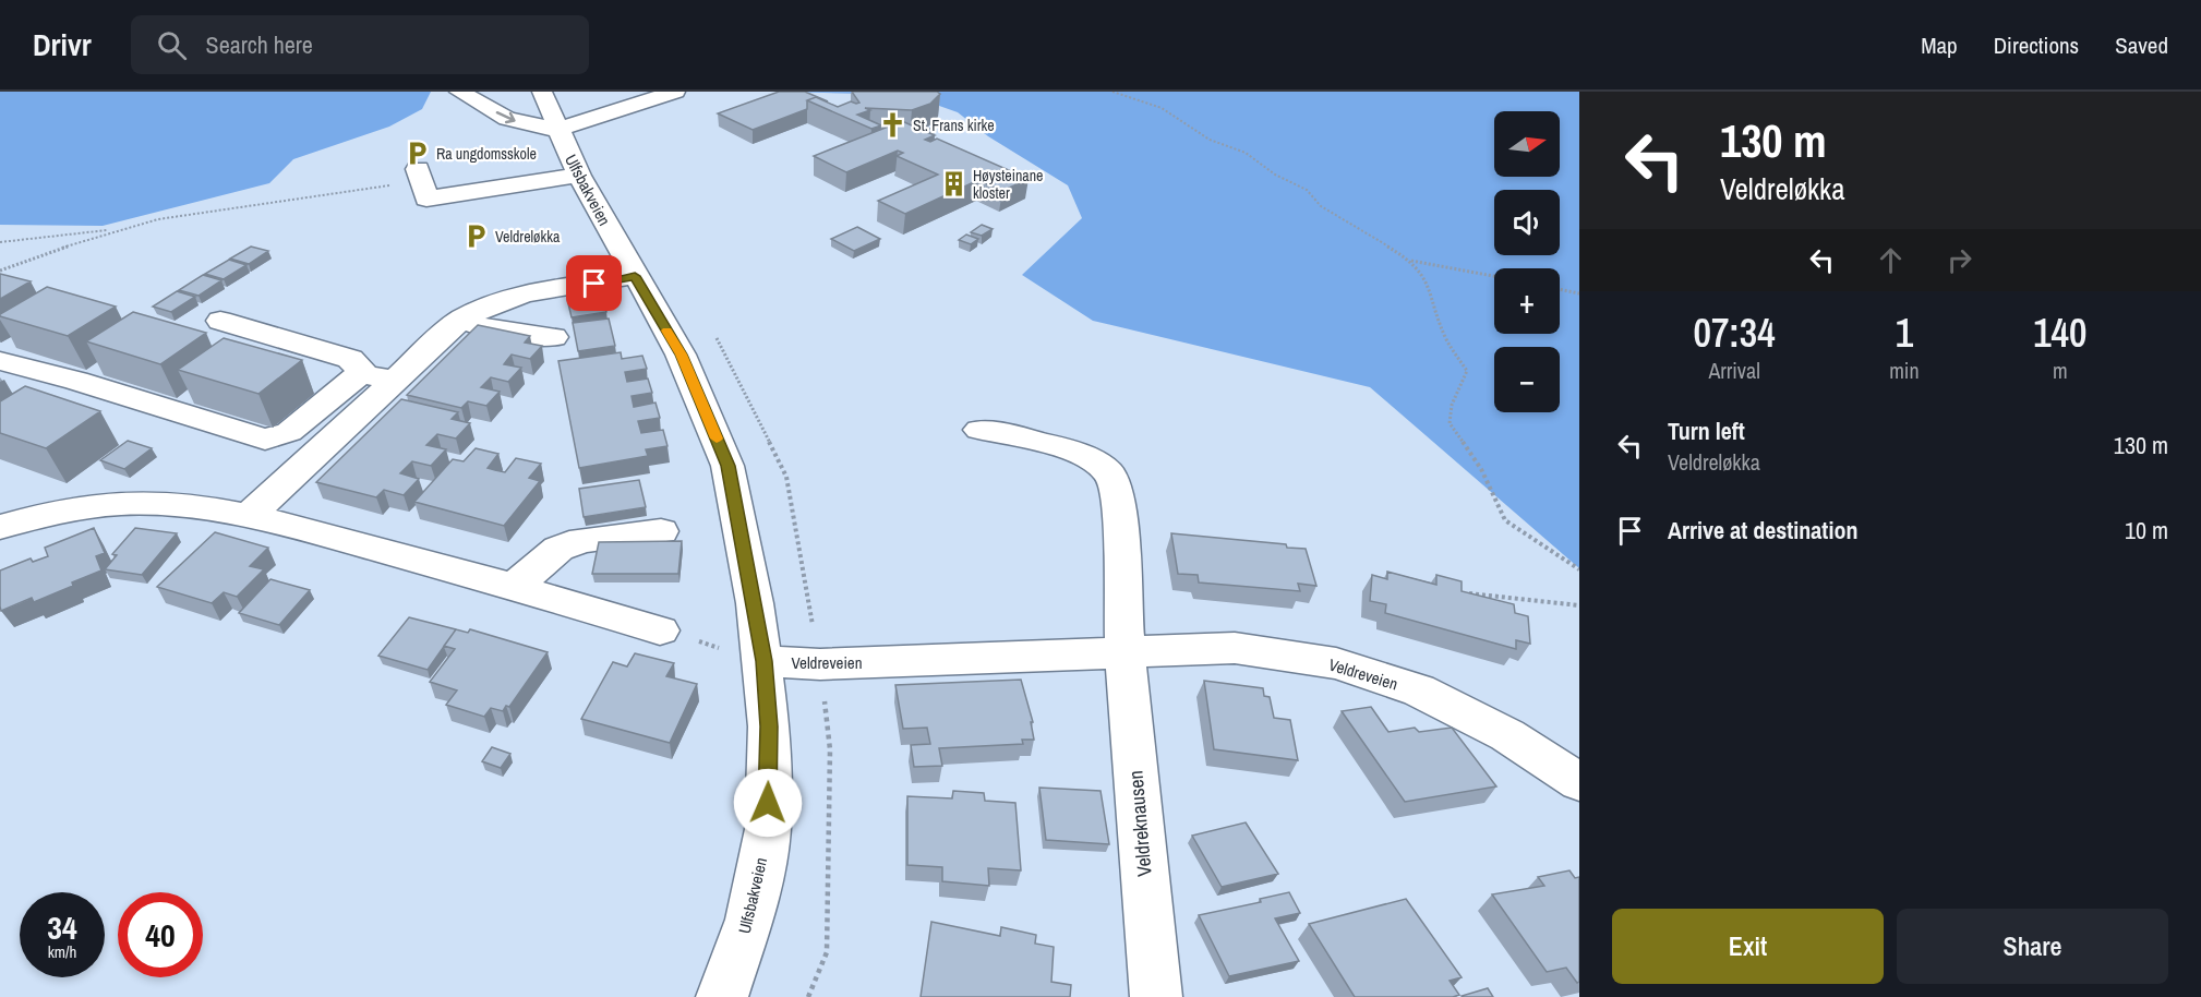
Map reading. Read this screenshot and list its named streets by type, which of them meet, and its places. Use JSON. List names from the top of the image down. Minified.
{"streets":{"street":["Ulfsbakveien","Veldreveien","Veldreknausen"]},"crossings":[["Ulfsbakveien","Veldreveien"],["Veldreveien","Veldreknausen"]],"places":{"church":["St. Frans kirke"],"parking":["Ra ungdomsskole","Veldreløkka"],"building":["Høysteinane kloster"]},"north":"right","page":{"header":"Drivr","search":"Search here","nav":["Map","Directions","Saved"],"turn":["130 m","Veldreløkka"],"map_buttons":["+","−"],"eta":["07:34","Arrival","1","min","140","m"],"list":[{"name":"Turn left","note":"Veldreløkka","value":"130 m"},{"name":"Arrive at destination","value":"10 m"}],"speed":"34 km/h","limit":"40","buttons":["Exit","Share"]}}
